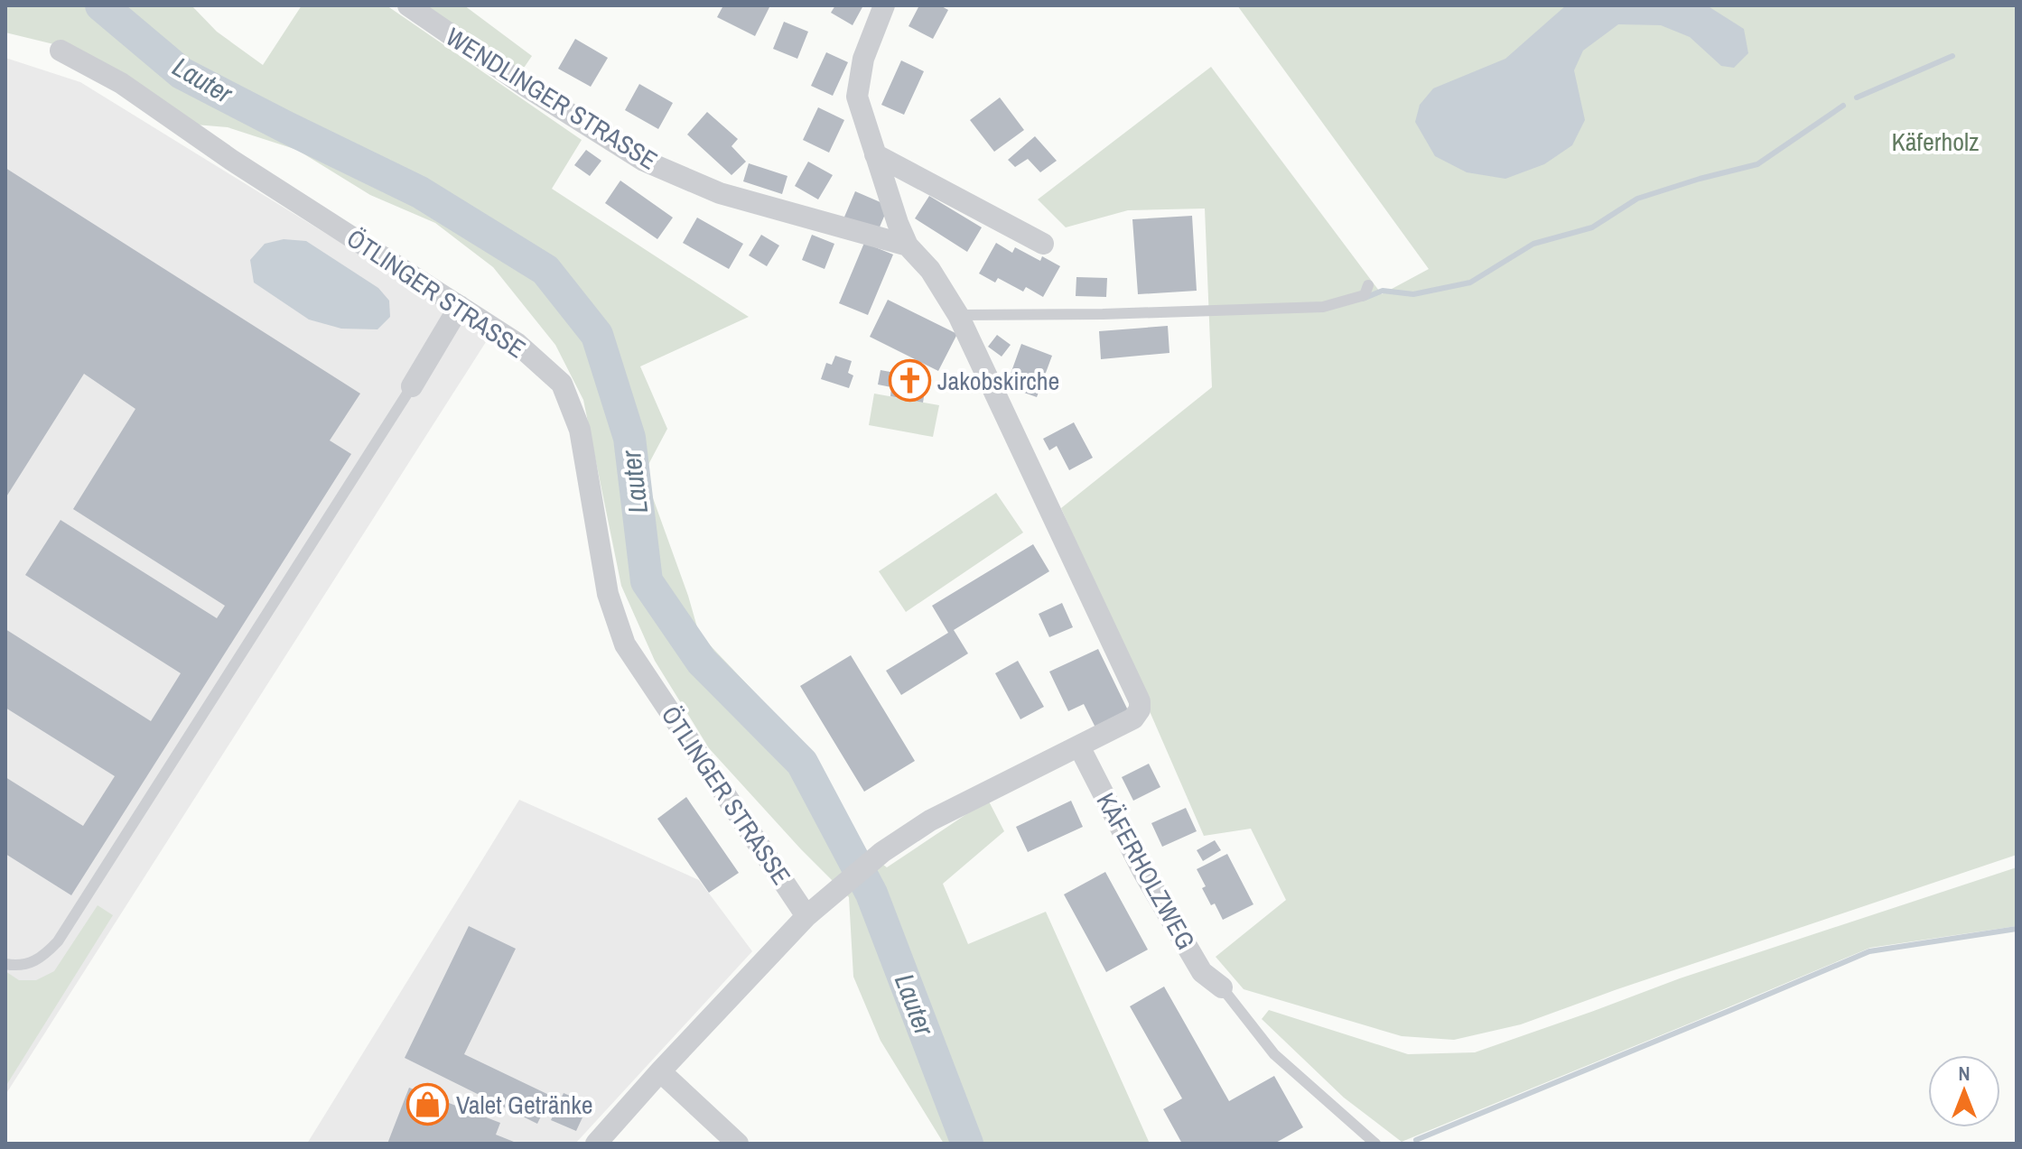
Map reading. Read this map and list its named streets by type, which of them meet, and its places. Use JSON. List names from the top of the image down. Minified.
{"streets":{"street":["WENDLINGER STRASSE","ÖTLINGER STRASSE","KÄFERHOLZWEG"]},"water":["Lauter"],"parks":["Käferholz"],"places":{"church":["Jakobskirche"],"shop":["Valet Getränke"]},"north":"top"}
